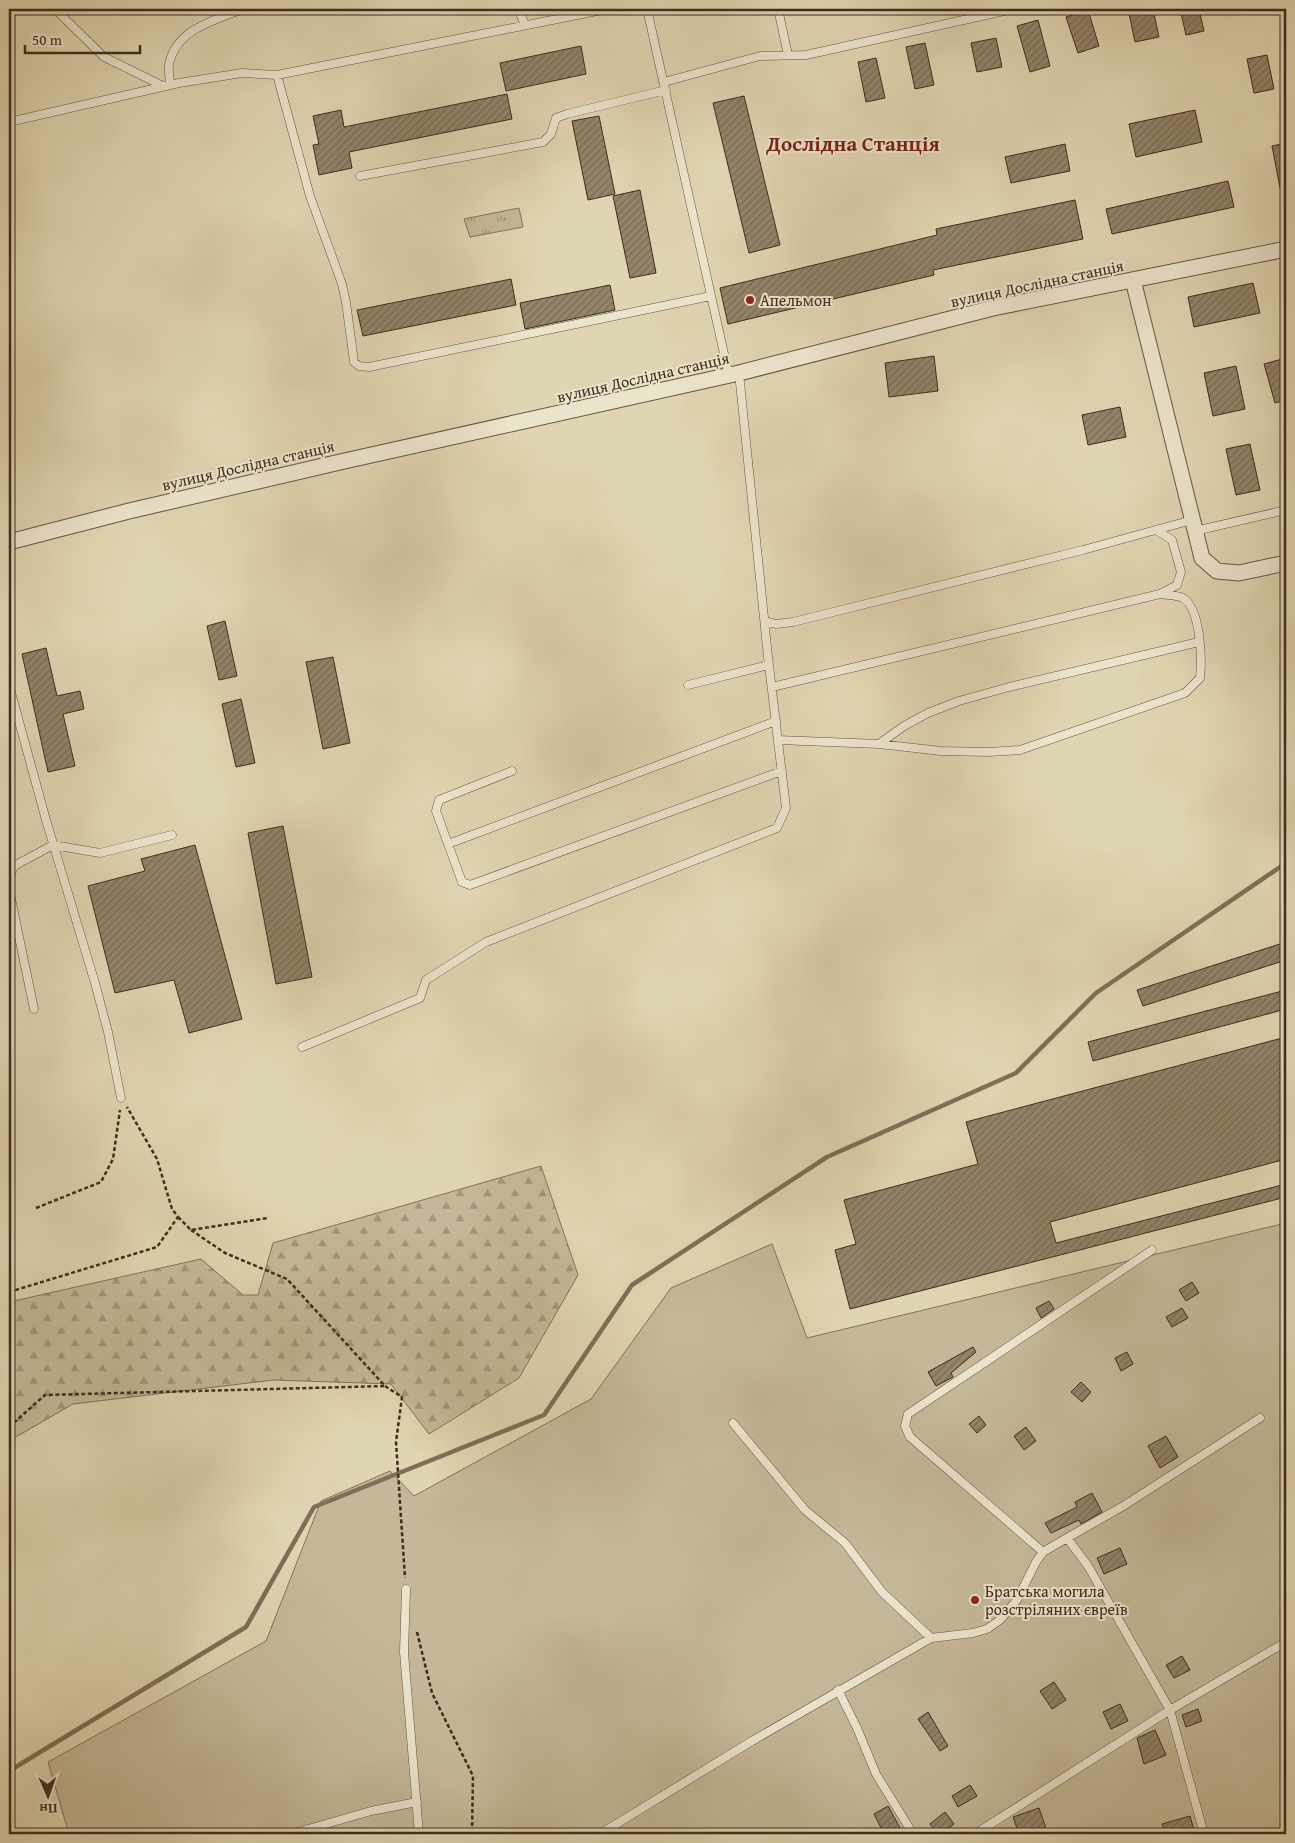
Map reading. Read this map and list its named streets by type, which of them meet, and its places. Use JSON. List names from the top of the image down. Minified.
{"streets":{"street":["вулиця Дослідна станція"]},"districts":["Дослідна Станція"],"places":["Апельмон","Братська могила розстріляних євреїв"],"scale_bar":"50 m","north":"bottom"}
